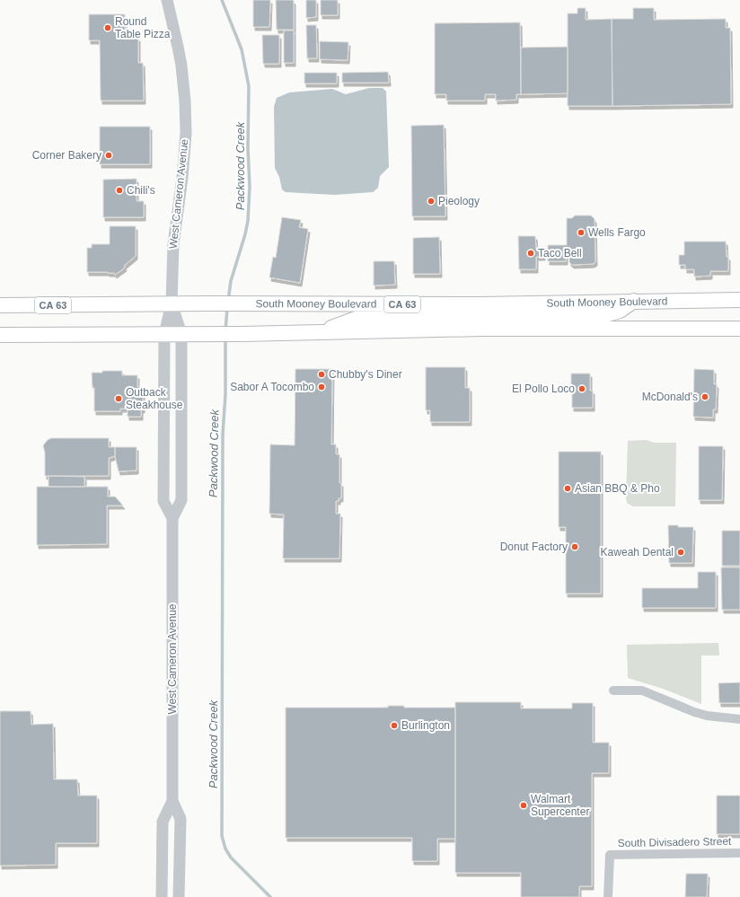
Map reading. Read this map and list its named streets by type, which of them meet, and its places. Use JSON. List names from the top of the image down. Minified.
{"streets":{"main road":["South Mooney Boulevard","CA 63"],"street":["West Cameron Avenue","South Divisadero Street"]},"crossings":[["West Cameron Avenue","South Mooney Boulevard"]],"water":["Packwood Creek"],"places":["Round Table Pizza","Corner Bakery","Chili's","Pieology","Wells Fargo","Taco Bell","Chubby's Diner","Sabor A Tocombo","El Pollo Loco","McDonald's","Outback Steakhouse","Asian BBQ & Pho","Donut Factory","Kaweah Dental","Burlington","Walmart Supercenter"]}
